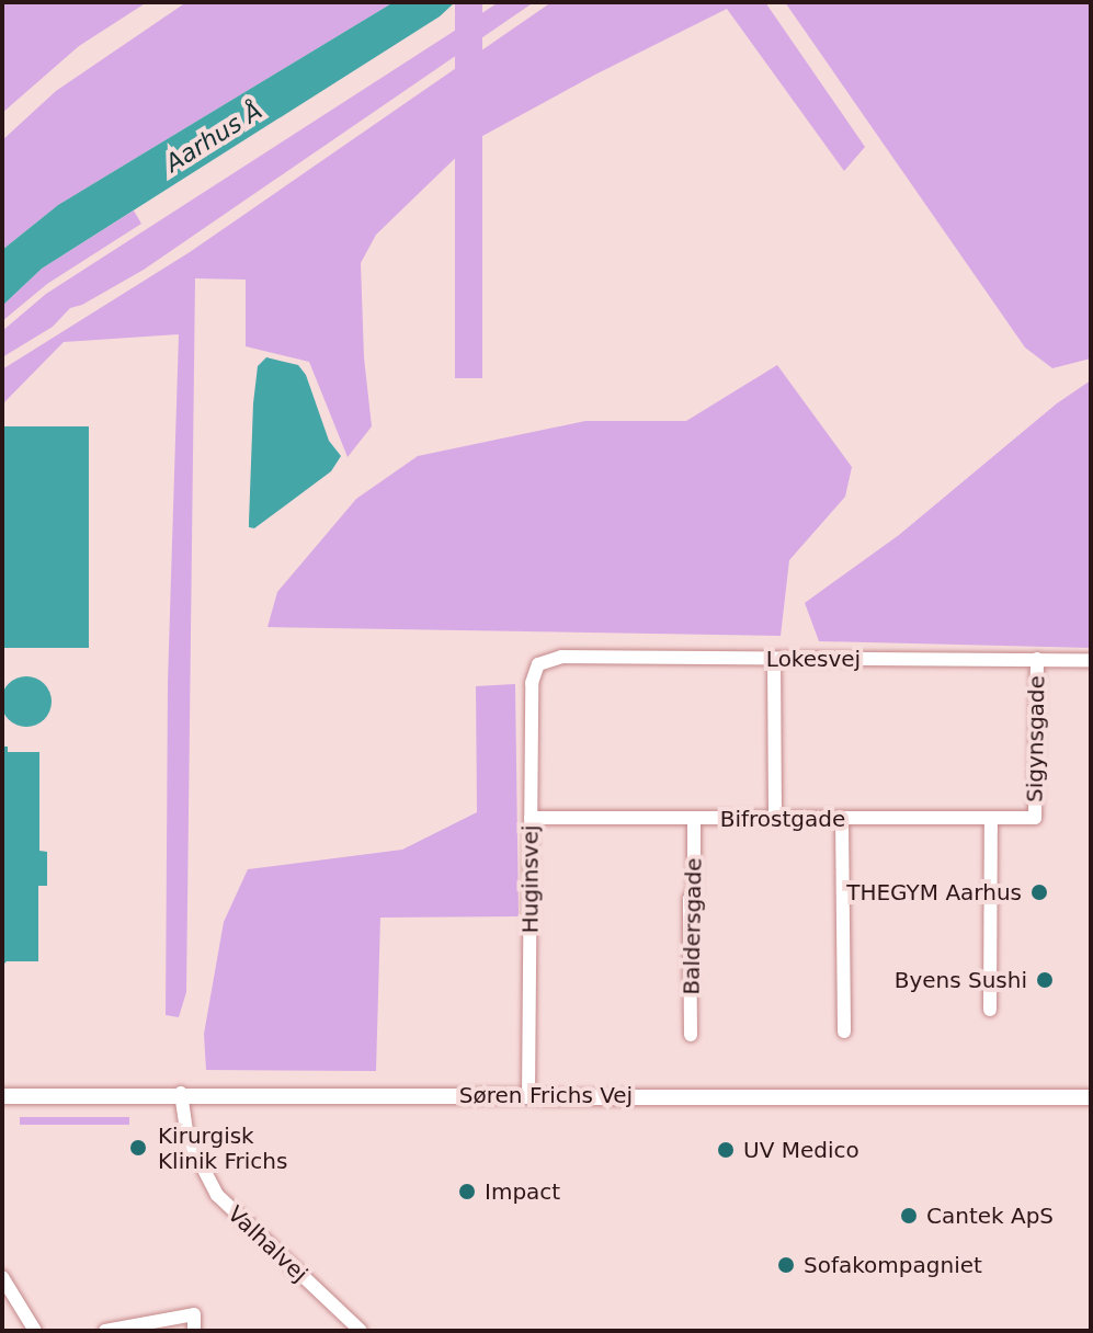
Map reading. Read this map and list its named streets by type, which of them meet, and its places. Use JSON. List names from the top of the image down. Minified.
{"streets":{"street":["Lokesvej","Sigynsgade","Bifrostgade","Huginsvej","Baldersgade","Søren Frichs Vej","Valhalvej"]},"crossings":[["Lokesvej","Sigynsgade"],["Lokesvej","Huginsvej"],["Sigynsgade","Bifrostgade"],["Bifrostgade","Huginsvej"],["Bifrostgade","Baldersgade"],["Huginsvej","Søren Frichs Vej"],["Søren Frichs Vej","Valhalvej"]],"water":["Aarhus Å"],"places":["THEGYM Aarhus","Byens Sushi","Kirurgisk Klinik Frichs","UV Medico","Impact","Cantek ApS","Sofakompagniet"]}
